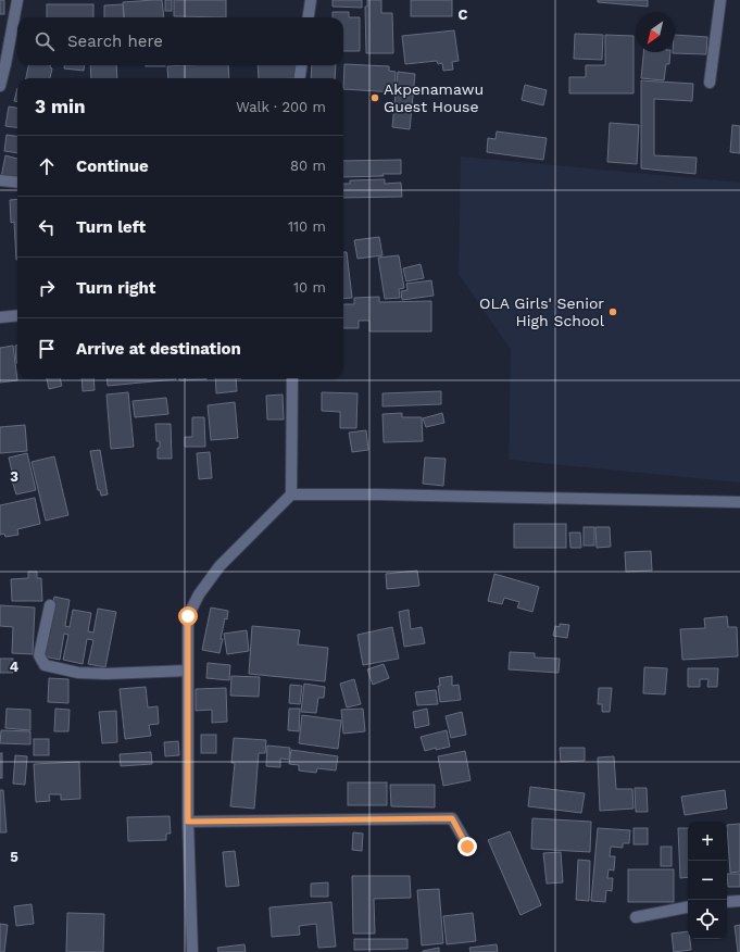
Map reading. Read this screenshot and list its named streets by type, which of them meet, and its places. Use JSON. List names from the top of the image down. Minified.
{"places":["Akpenamawu Guest House","OLA Girls' Senior High School"],"north":"bottom left","page":{"search":"Search here","heading":["3 min","Walk · 200 m"],"list":[["Continue","80 m"],["Turn left","110 m"],["Turn right","10 m"],"Arrive at destination"],"map_buttons":["+","−"]},"grid":{"columns":["C"],"rows":["3","4","5"]}}
